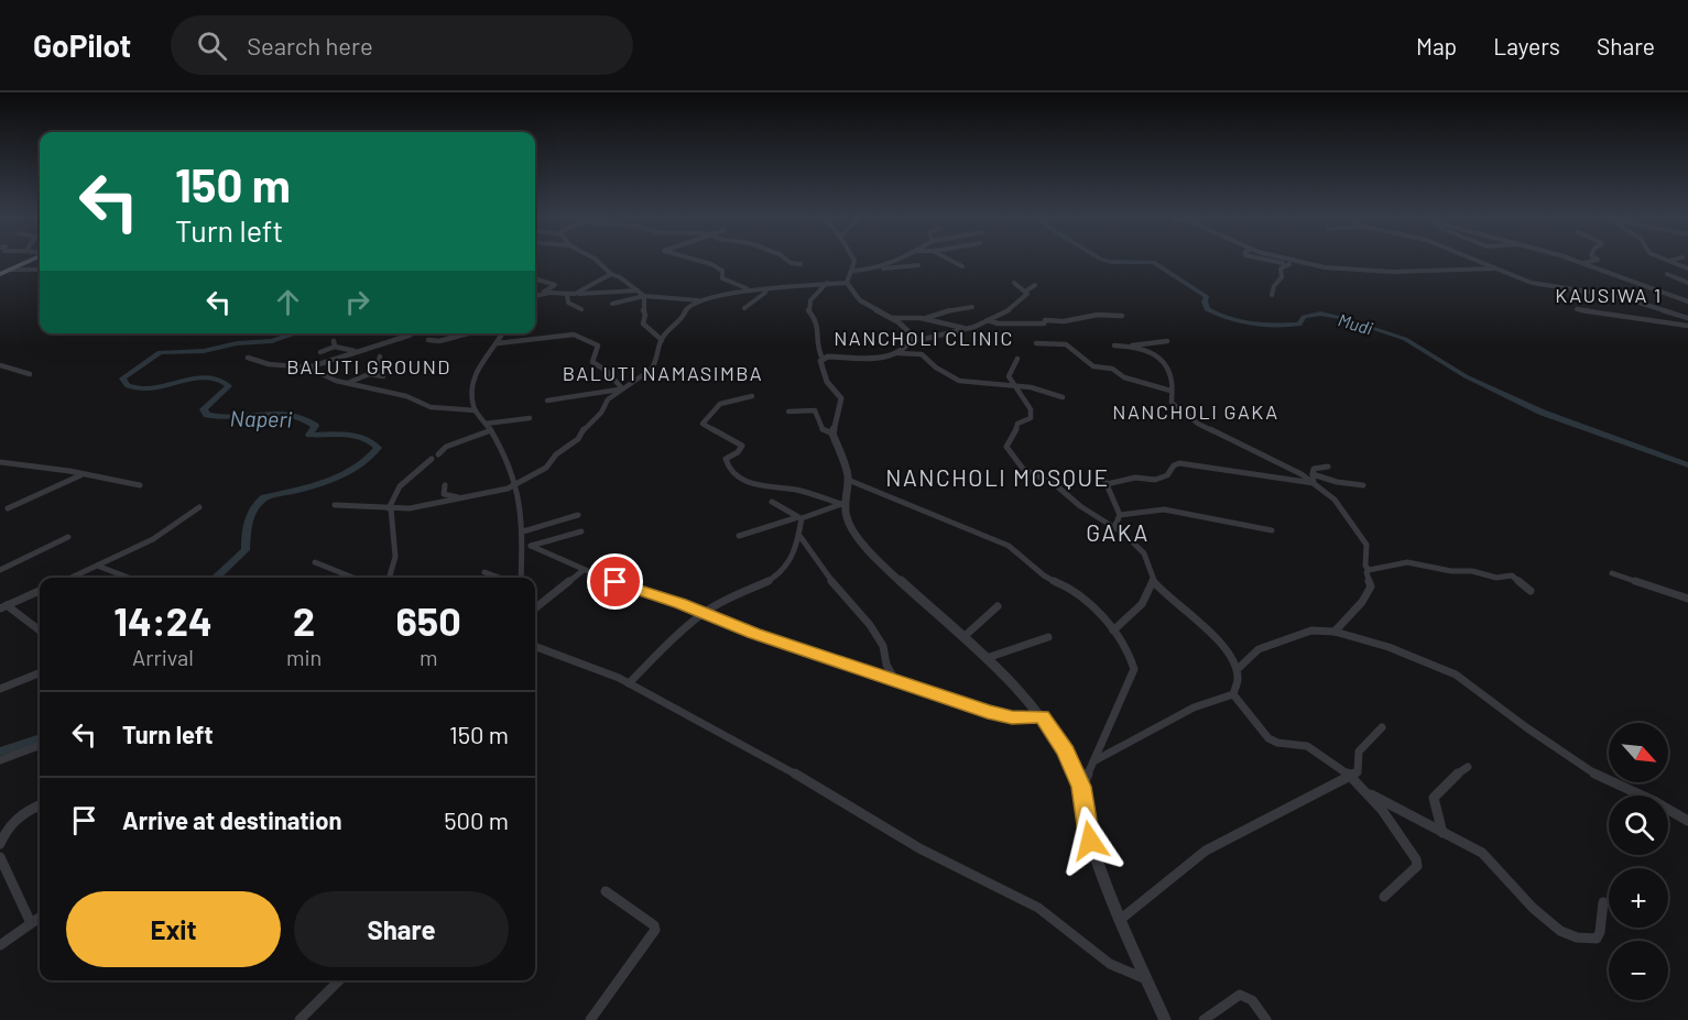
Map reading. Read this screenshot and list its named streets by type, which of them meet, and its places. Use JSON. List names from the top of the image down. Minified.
{"districts":["KAUSIWA 1","NANCHOLI CLINIC","BALUTI GROUND","BALUTI NAMASIMBA","NANCHOLI GAKA","NANCHOLI MOSQUE","GAKA"],"water":["Mudi","Naperi"],"north":"bottom right","page":{"header":"GoPilot","search":"Search here","nav":["Map","Layers","Share"],"turn":["150 m","Turn left"],"eta":["14:24","Arrival","2","min","650","m"],"list":[{"name":"Turn left","value":"150 m"},{"name":"Arrive at destination","value":"500 m"}],"map_buttons":["+","−"],"buttons":["Exit","Share"]}}
